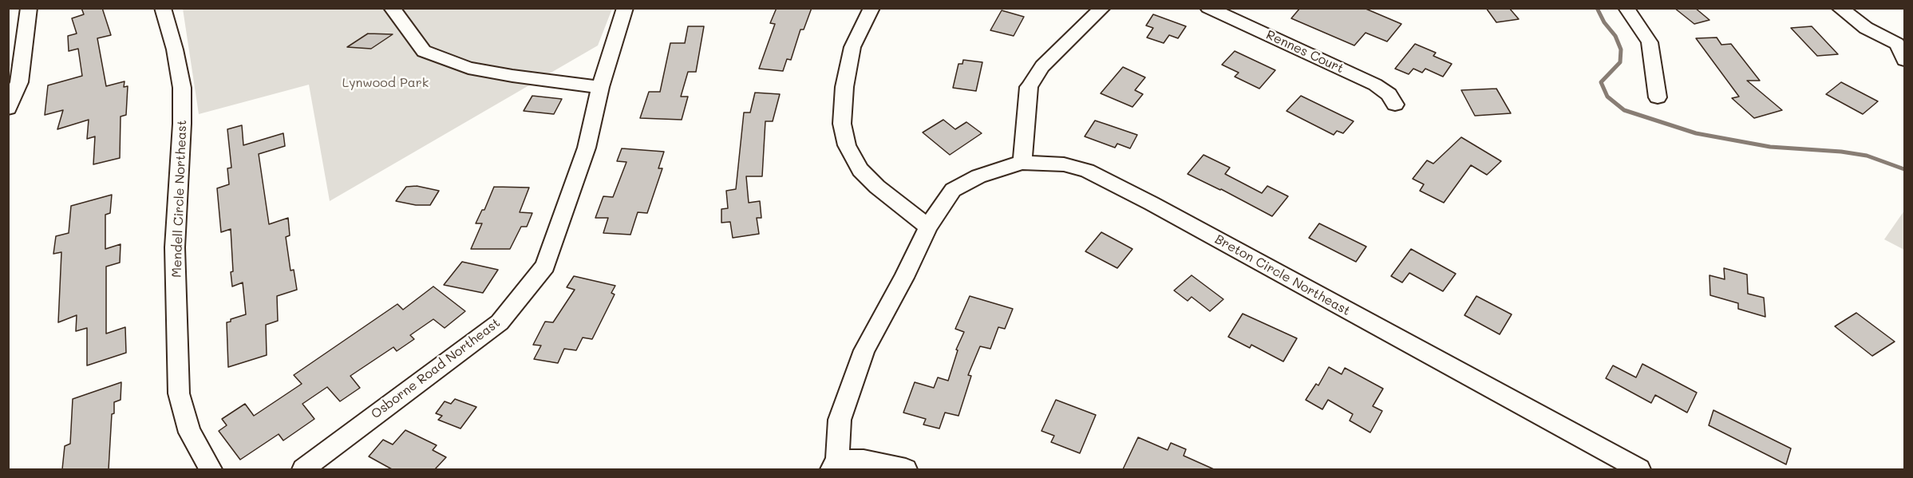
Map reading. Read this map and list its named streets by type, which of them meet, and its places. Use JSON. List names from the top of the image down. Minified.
{"streets":{"street":["Rennes Court","Mendell Circle Northeast","Breton Circle Northeast","Osborne Road Northeast"]},"parks":["Lynwood Park"]}
